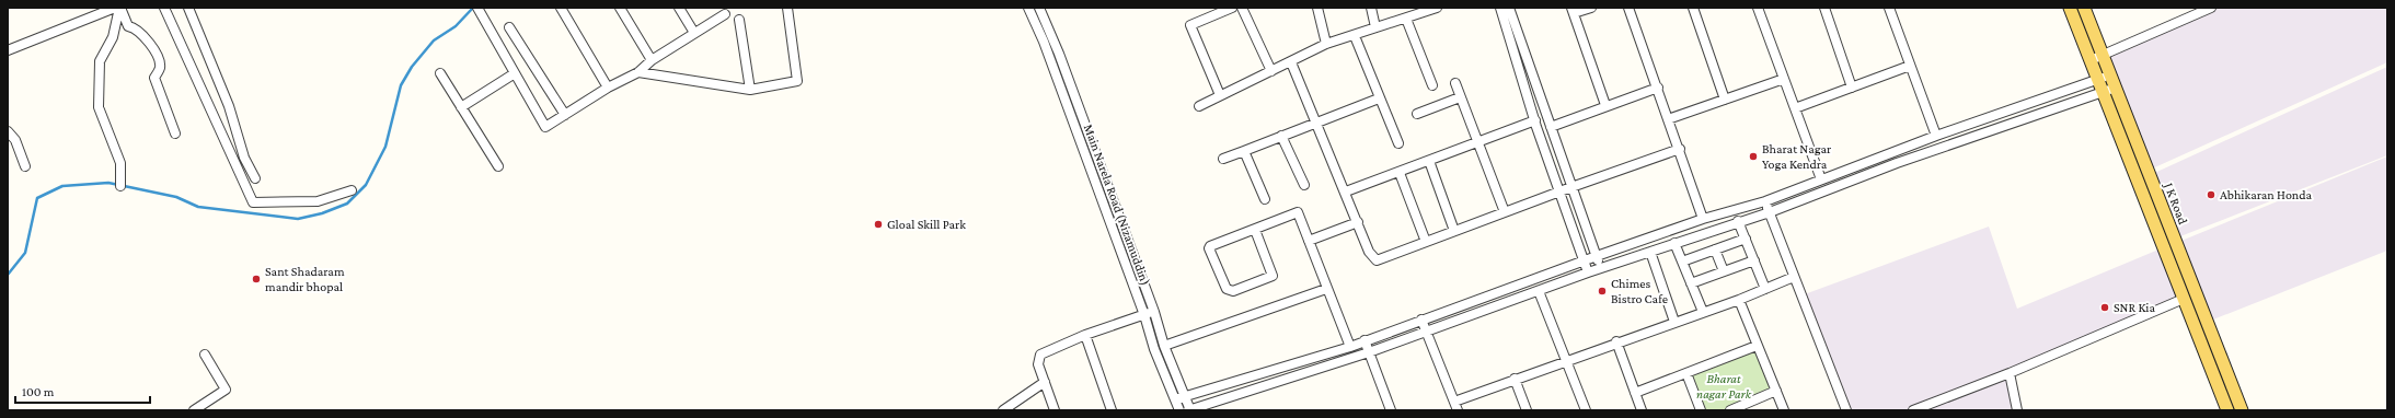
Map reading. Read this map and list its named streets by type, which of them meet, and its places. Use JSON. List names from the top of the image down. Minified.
{"streets":{"main road":["J K Road"],"street":["Main Narela Road (Nizamuddin)"]},"parks":["Bharat nagar Park"],"places":["Bharat Nagar Yoga Kendra","Abhikaran Honda","Gloal Skill Park","Sant Shadaram mandir bhopal","Chimes Bistro Cafe","SNR Kia"],"scale_bar":"100 m"}
